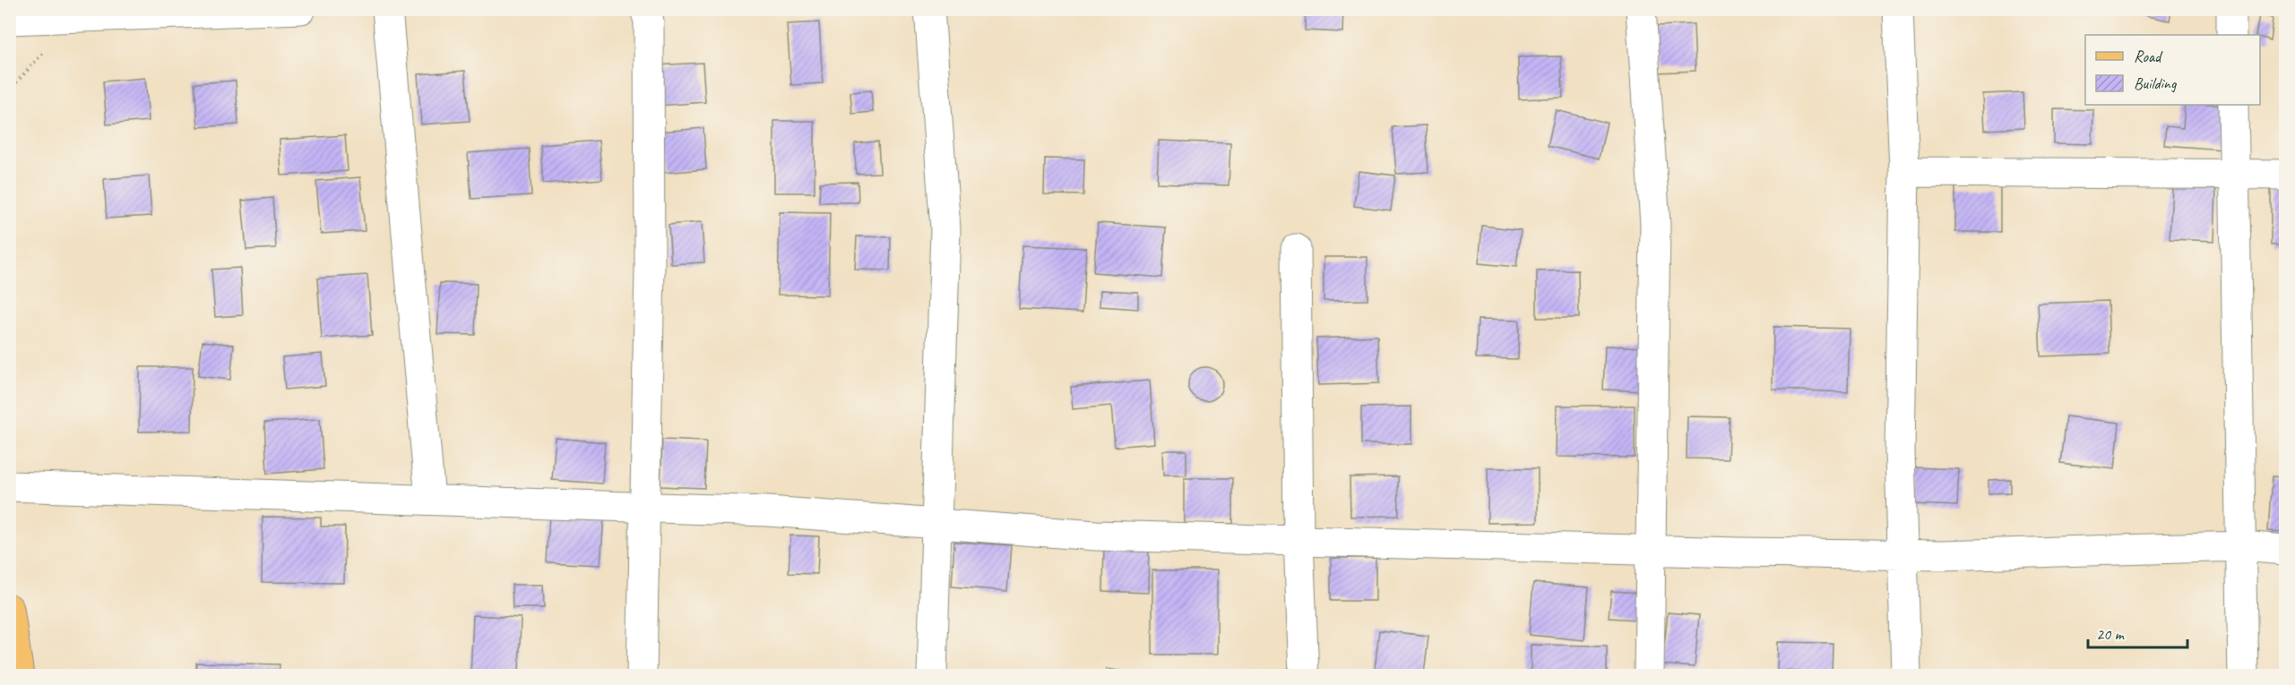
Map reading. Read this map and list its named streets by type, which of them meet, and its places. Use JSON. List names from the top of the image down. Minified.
{"legend":["Road","Building"],"scale_bar":"20 m"}
